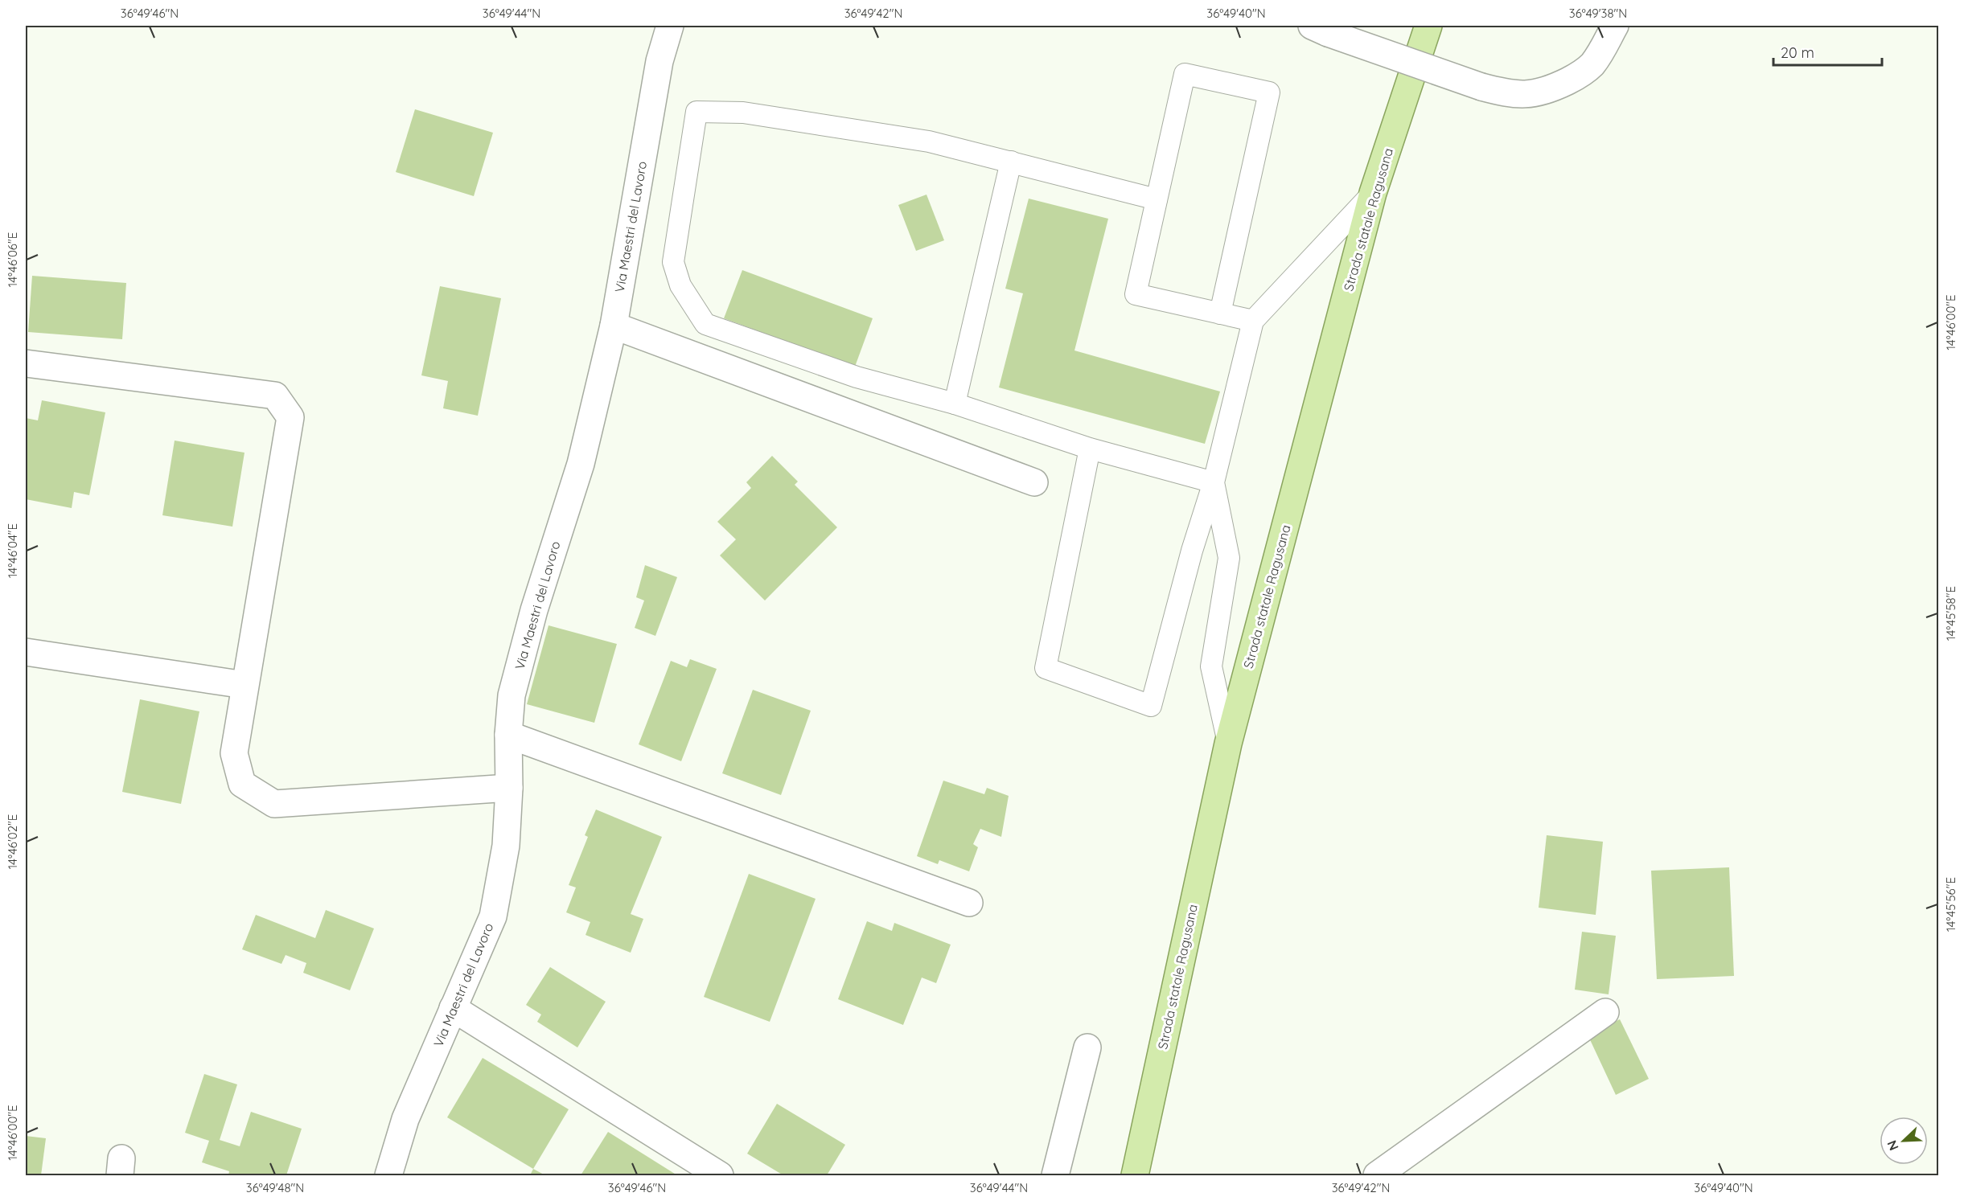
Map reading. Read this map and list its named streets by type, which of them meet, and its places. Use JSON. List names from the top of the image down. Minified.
{"streets":{"main road":["Strada statale Ragusana"],"street":["Via Maestri del Lavoro"]},"scale_bar":"20 m","north":"bottom left","coordinates":["36°49'46\"N","36°49'44\"N","36°49'42\"N","36°49'40\"N","36°49'38\"N","14°46'06\"E","14°46'00\"E","14°46'04\"E","14°45'58\"E","14°46'02\"E","14°45'56\"E","36°49'48\"N"]}
